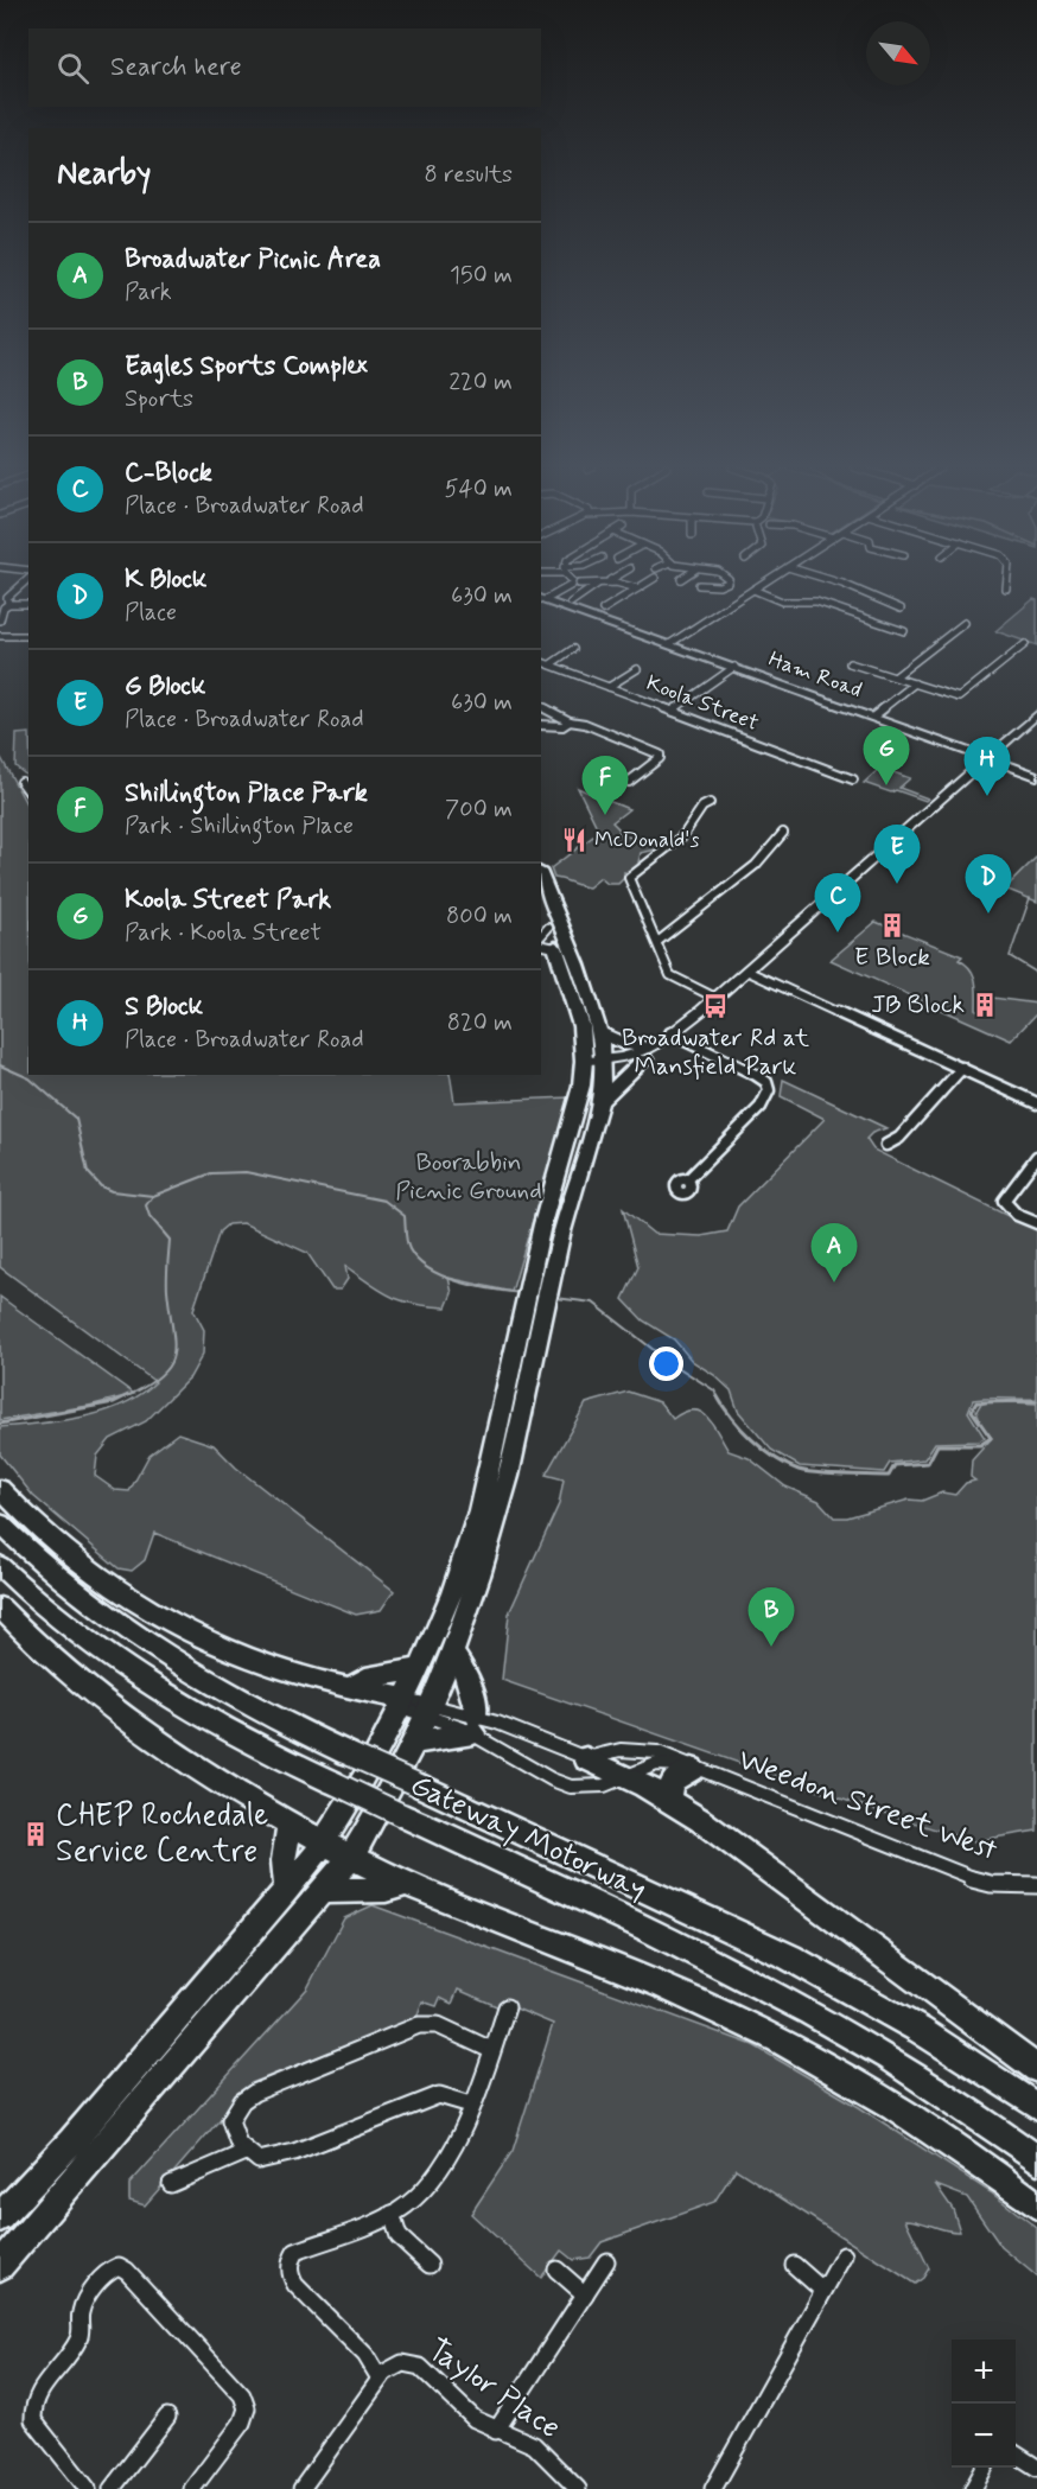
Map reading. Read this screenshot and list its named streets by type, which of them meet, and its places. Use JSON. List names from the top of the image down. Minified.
{"streets":{"highway":["Gateway Motorway"],"main road":["Ham Road"],"street":["Koola Street","Weedon Street West","Taylor Place"]},"parks":["Boorabbin Picnic Ground"],"places":{"restaurant":["McDonald's"],"building":["E Block","JB Block","CHEP Rochedale Service Centre"],"bus stop":["Broadwater Rd at Mansfield Park"]},"north":"bottom right","page":{"search":"Search here","heading":["Nearby","8 results"],"list":[{"mark":"A","name":"Broadwater Picnic Area","note":"Park","value":"150 m"},{"mark":"B","name":"Eagles Sports Complex","note":"Sports","value":"220 m"},{"mark":"C","name":"C-Block","note":"Place · Broadwater Road","value":"540 m"},{"mark":"D","name":"K Block","note":"Place","value":"630 m"},{"mark":"E","name":"G Block","note":"Place · Broadwater Road","value":"630 m"},{"mark":"F","name":"Shillington Place Park","note":"Park · Shillington Place","value":"700 m"},{"mark":"G","name":"Koola Street Park","note":"Park · Koola Street","value":"800 m"},{"mark":"H","name":"S Block","note":"Place · Broadwater Road","value":"820 m"}],"pins":["G","H","F","E","D","C","A","B"],"map_buttons":["+","−"]}}
